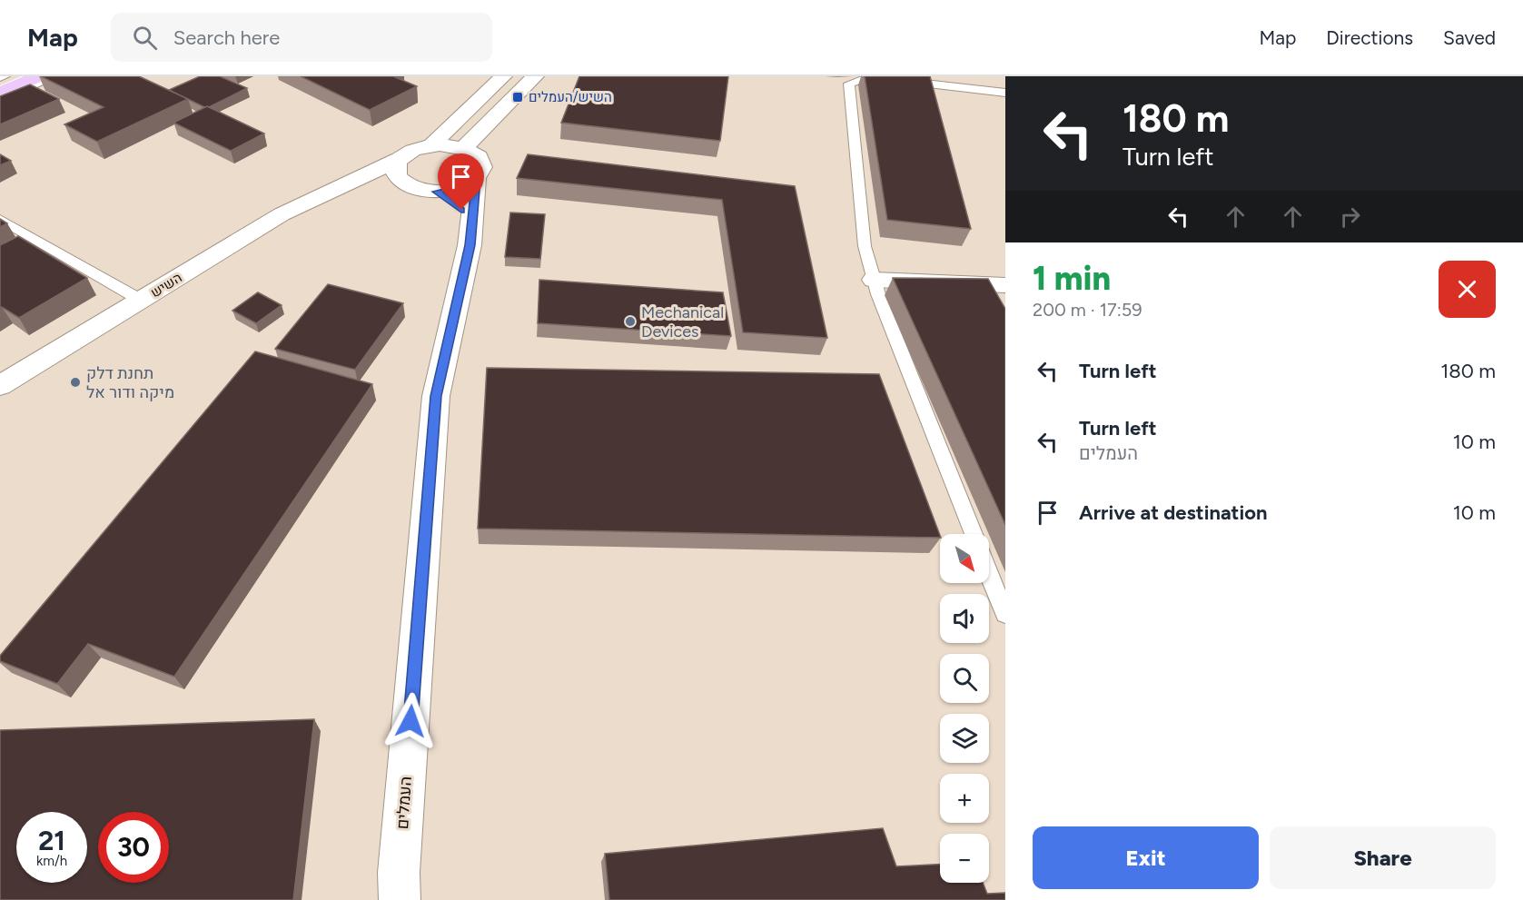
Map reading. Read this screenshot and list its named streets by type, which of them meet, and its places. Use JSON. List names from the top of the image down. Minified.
{"streets":{"street":["השיש","העמלים"]},"places":{"transit":["השיש/העמלים"],"other":["Mechanical Devices","תחנת דלק מיקה ודור אל"]},"north":"bottom right","page":{"header":"Map","search":"Search here","nav":["Map","Directions","Saved"],"turn":["180 m","Turn left"],"heading":["1 min","200 m · 17:59"],"list":[{"name":"Turn left","value":"180 m"},{"name":"Turn left","note":"העמלים","value":"10 m"},{"name":"Arrive at destination","value":"10 m"}],"map_buttons":["+","−"],"speed":"21 km/h","limit":"30","buttons":["Exit","Share"]}}
